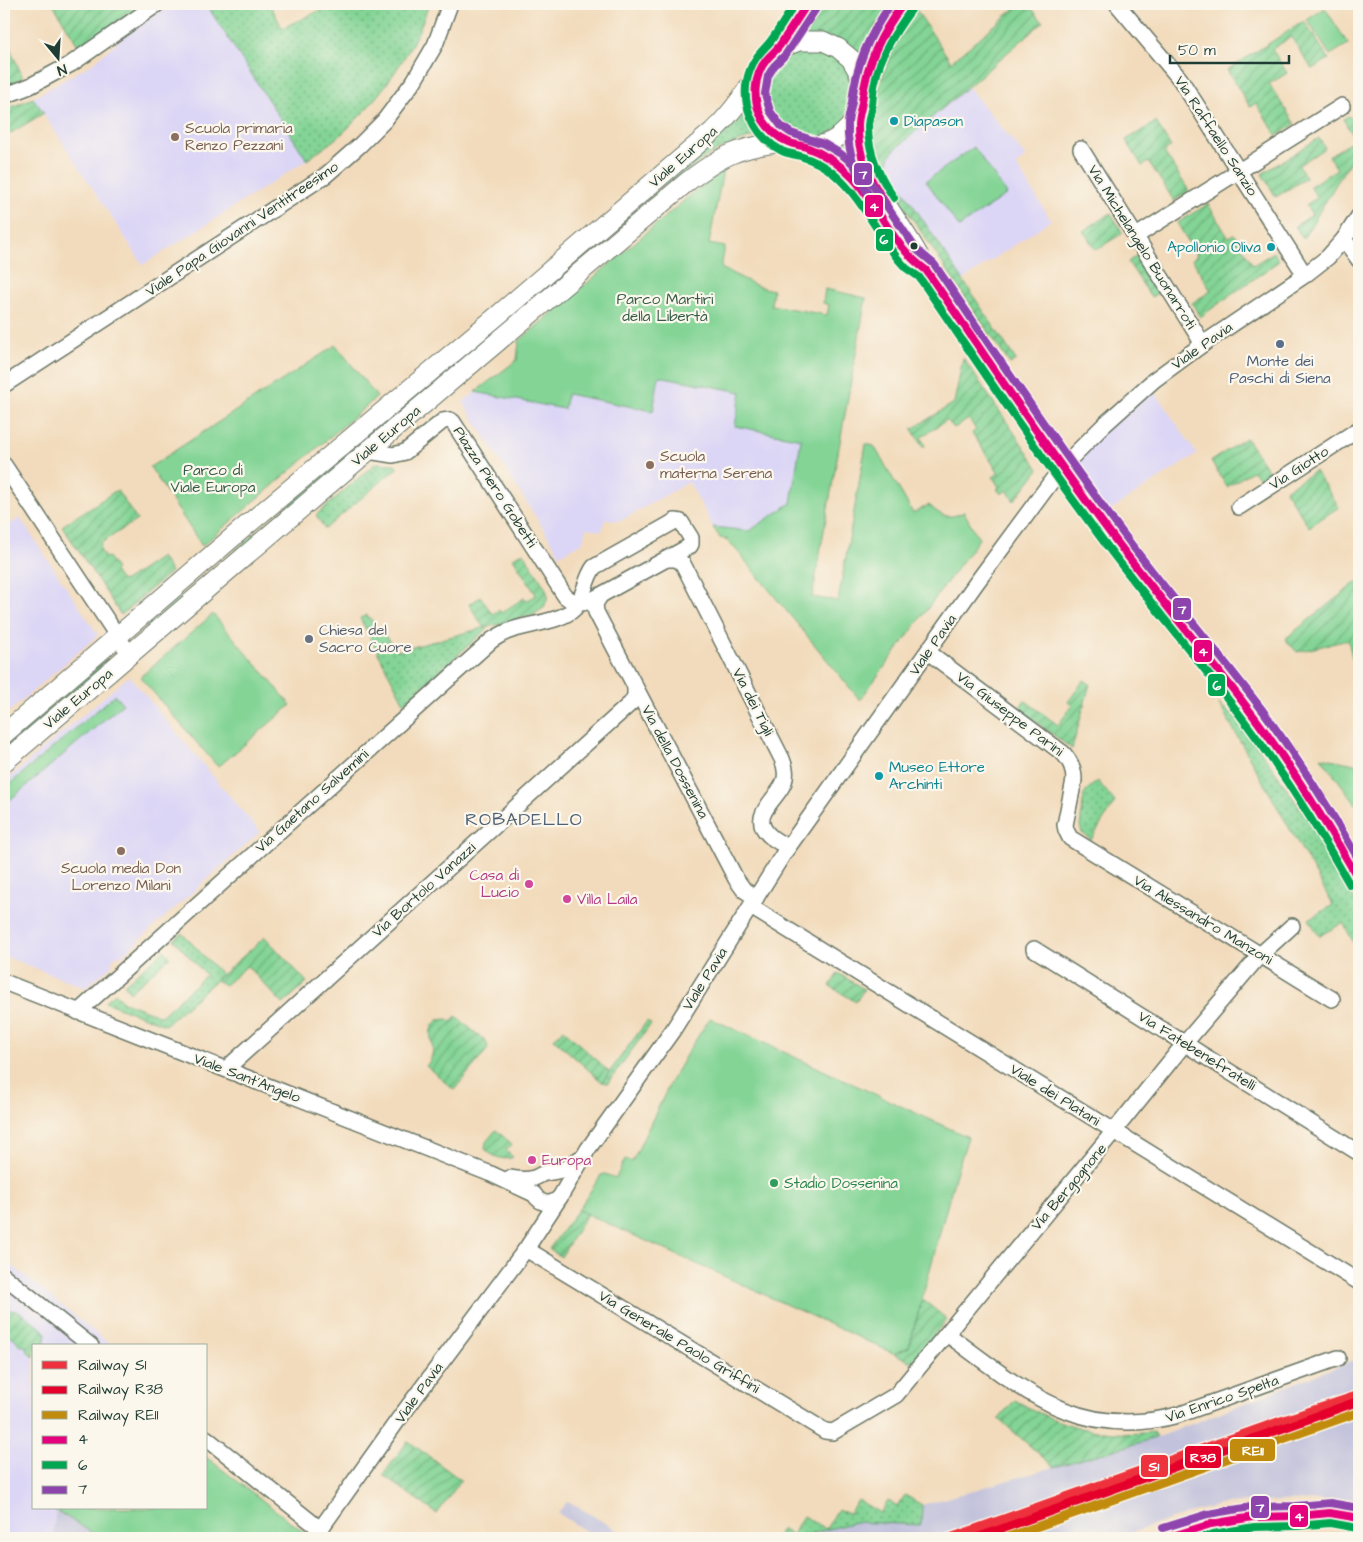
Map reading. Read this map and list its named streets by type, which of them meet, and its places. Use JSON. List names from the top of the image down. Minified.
{"streets":{"street":["Via Raffaello Sanzio","Viale Europa","Viale Papa Giovanni Ventitreesimo","Via Michelangelo Buonarroti","Viale Pavia","Via Giotto","Piazza Piero Gobetti","Via dei Tigli","Via Giuseppe Parini","Via della Dossenina","Via Gaetano Salvemini","Via Bortolo Vanazzi","Via Alessandro Manzoni","Via Fatebenefratelli","Viale Sant'Angelo","Viale dei Platani","Via Bergognone","Via Generale Paolo Griffini","Via Enrico Spelta"]},"crossings":[["Via Raffaello Sanzio","Viale Pavia"],["Viale Europa","Piazza Piero Gobetti"],["Via Michelangelo Buonarroti","Viale Pavia"],["Viale Pavia","Via dei Tigli"],["Viale Pavia","Via Giuseppe Parini"],["Viale Pavia","Via della Dossenina"],["Viale Pavia","Viale dei Platani"],["Viale Pavia","Via Generale Paolo Griffini"],["Piazza Piero Gobetti","Via Gaetano Salvemini"],["Via Giuseppe Parini","Via Alessandro Manzoni"],["Via della Dossenina","Via Bortolo Vanazzi"],["Via della Dossenina","Viale dei Platani"],["Via Gaetano Salvemini","Viale Sant'Angelo"],["Via Bortolo Vanazzi","Viale Sant'Angelo"],["Via Alessandro Manzoni","Via Bergognone"],["Via Fatebenefratelli","Via Bergognone"],["Viale dei Platani","Via Bergognone"],["Via Bergognone","Via Generale Paolo Griffini"],["Via Bergognone","Via Enrico Spelta"]],"districts":["ROBADELLO"],"parks":["Parco Martiri della Libertà","Parco di Viale Europa"],"places":["Diapason","Scuola primaria Renzo Pezzani","Apollonio Oliva","Monte dei Paschi di Siena","Scuola materna Serena","Chiesa del Sacro Cuore","Museo Ettore Archinti","Scuola media Don Lorenzo Milani","Casa di Lucio","Villa Laila","Europa","Stadio Dossenina"],"lines":["transit line 4","transit line 6","transit line 7","rail line S1","rail line R38","rail line RE11"],"legend":["Railway S1","Railway R38","Railway RE11","4","6","7"],"scale_bar":"50 m","north":"bottom"}
